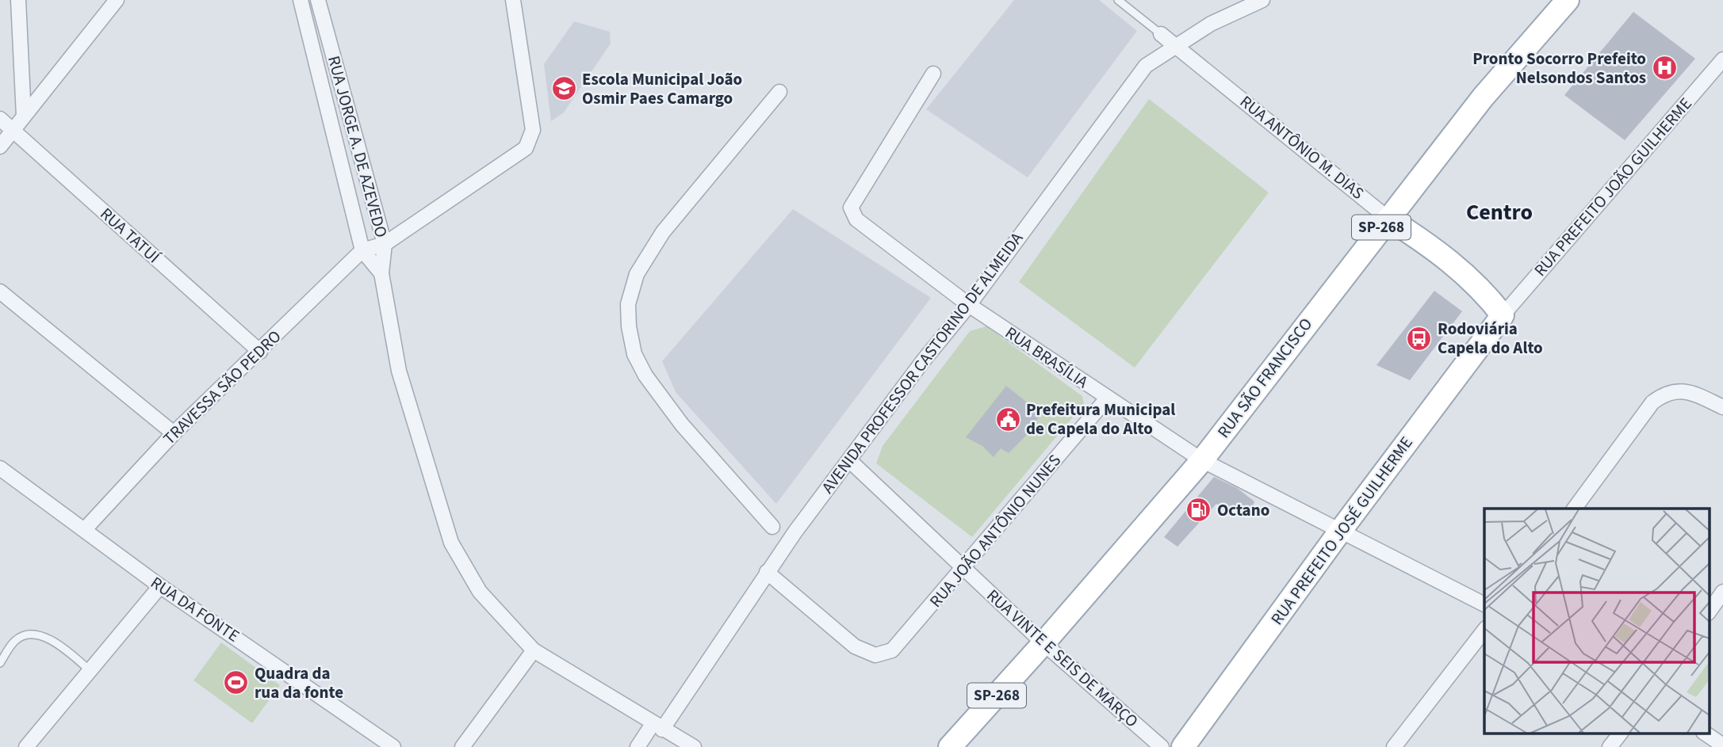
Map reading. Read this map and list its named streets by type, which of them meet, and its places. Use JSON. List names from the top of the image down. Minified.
{"streets":{"main road":["RUA ANTÔNIO M. DIAS","SP-268","RUA SÃO FRANCISCO","RUA PREFEITO JOSÉ GUILHERME"],"street":["RUA JORGE A. DE AZEVEDO","RUA PREFEITO JOÃO GUILHERME","RUA TATUÍ","RUA BRASÍLIA","AVENIDA PROFESSOR CASTORINO DE ALMEIDA","TRAVESSA SÃO PEDRO","RUA JOÃO ANTÔNIO NUNES","RUA DA FONTE","RUA VINTE E SEIS DE MARÇO"]},"crossings":[["RUA JORGE A. DE AZEVEDO","TRAVESSA SÃO PEDRO"],["RUA ANTÔNIO M. DIAS","RUA PREFEITO JOÃO GUILHERME"],["RUA ANTÔNIO M. DIAS","AVENIDA PROFESSOR CASTORINO DE ALMEIDA"],["RUA ANTÔNIO M. DIAS","RUA SÃO FRANCISCO"],["RUA ANTÔNIO M. DIAS","RUA PREFEITO JOSÉ GUILHERME"],["RUA PREFEITO JOÃO GUILHERME","RUA PREFEITO JOSÉ GUILHERME"],["RUA TATUÍ","TRAVESSA SÃO PEDRO"],["RUA BRASÍLIA","AVENIDA PROFESSOR CASTORINO DE ALMEIDA"],["RUA BRASÍLIA","RUA SÃO FRANCISCO"],["RUA BRASÍLIA","RUA JOÃO ANTÔNIO NUNES"],["RUA BRASÍLIA","RUA PREFEITO JOSÉ GUILHERME"],["AVENIDA PROFESSOR CASTORINO DE ALMEIDA","RUA JOÃO ANTÔNIO NUNES"],["RUA SÃO FRANCISCO","RUA VINTE E SEIS DE MARÇO"],["TRAVESSA SÃO PEDRO","RUA DA FONTE"],["RUA JOÃO ANTÔNIO NUNES","RUA VINTE E SEIS DE MARÇO"]],"districts":["Centro"],"places":{"hospital":["Pronto Socorro Prefeito Nelsondos Santos"],"school or university":["Escola Municipal João Osmir Paes Camargo"],"bus stop":["Rodoviária Capela do Alto"],"public building":["Prefeitura Municipal de Capela do Alto"],"fuel station":["Octano"],"sports":["Quadra da rua da fonte"]}}
